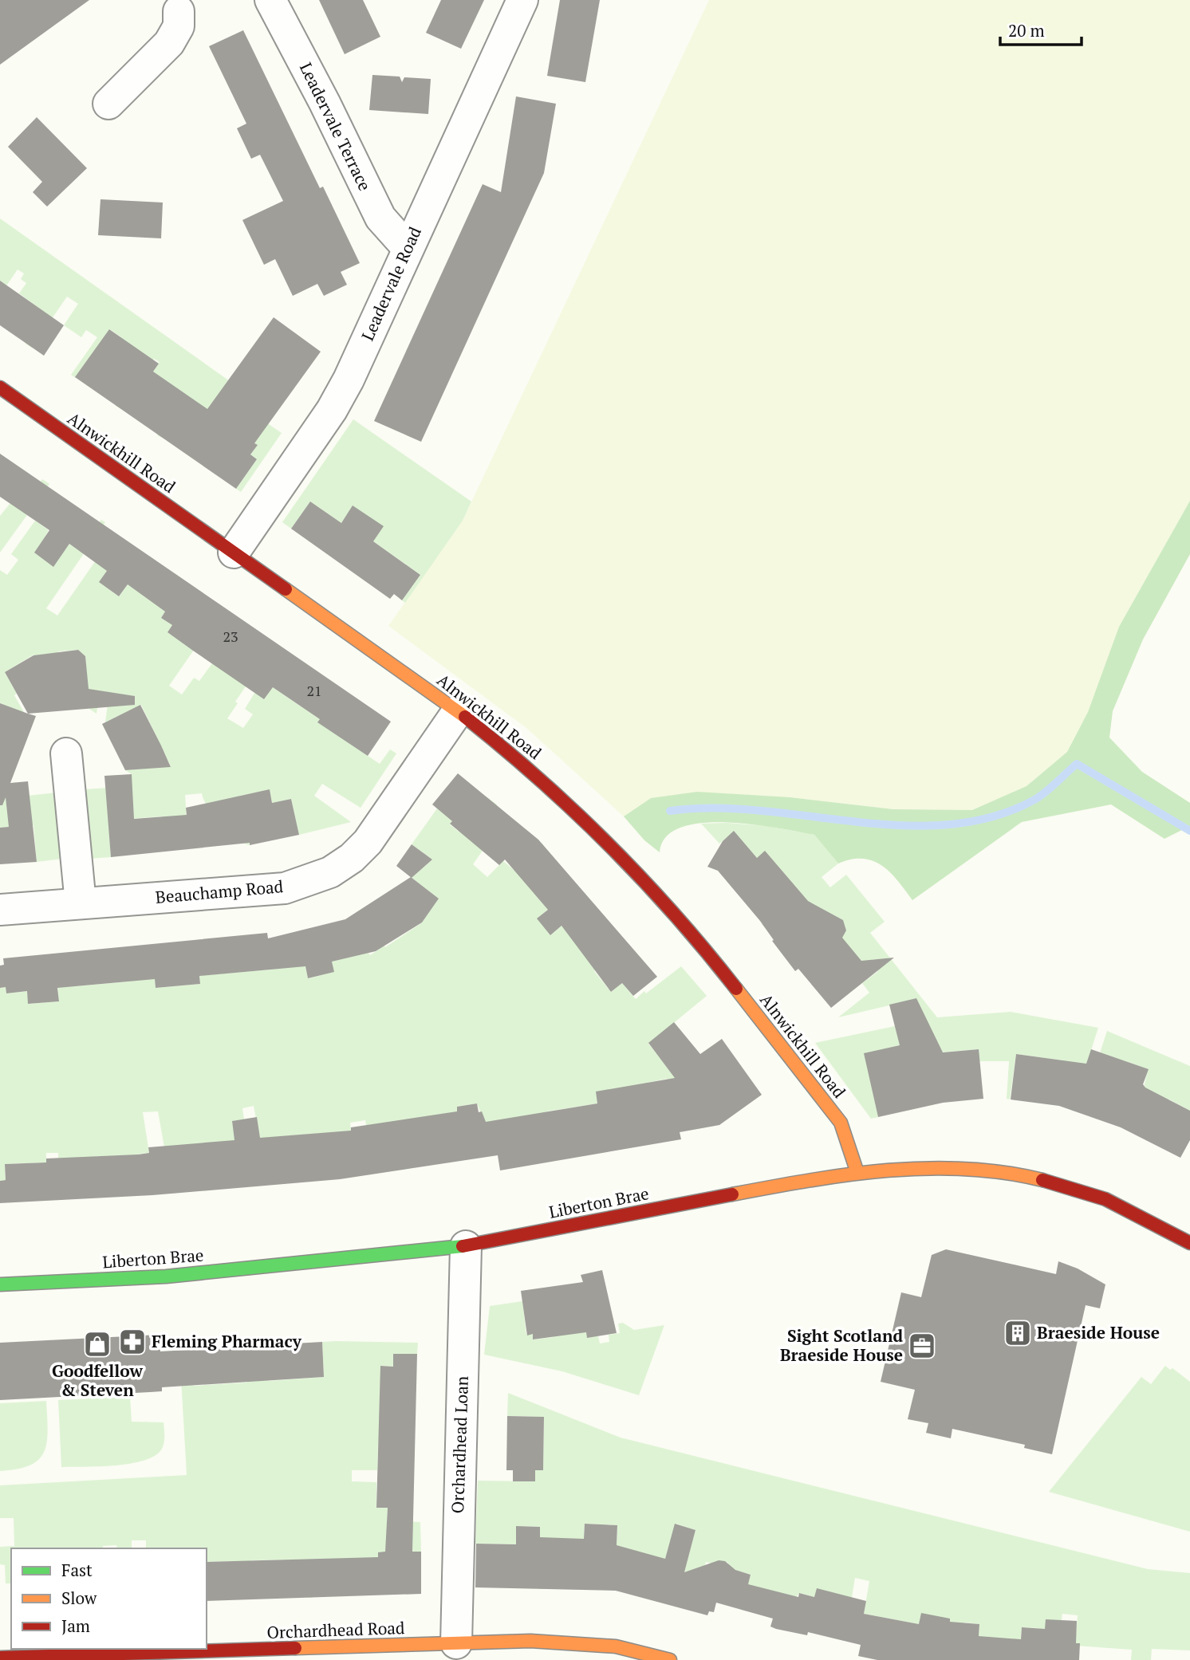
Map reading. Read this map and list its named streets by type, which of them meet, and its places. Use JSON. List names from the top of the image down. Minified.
{"streets":{"street":["Leadervale Terrace","Leadervale Road","Alnwickhill Road","Beauchamp Road","Liberton Brae","Orchardhead Loan","Orchardhead Road"]},"crossings":[["Leadervale Terrace","Leadervale Road"],["Leadervale Road","Alnwickhill Road"],["Alnwickhill Road","Beauchamp Road"],["Alnwickhill Road","Liberton Brae"],["Liberton Brae","Orchardhead Loan"],["Orchardhead Loan","Orchardhead Road"]],"places":{"building":["Braeside House"],"pharmacy":["Fleming Pharmacy"],"shop":["Goodfellow & Steven"],"office":["Sight Scotland Braeside House"]},"house_numbers":["23","21"],"legend":["Fast","Slow","Jam"],"scale_bar":"20 m"}
